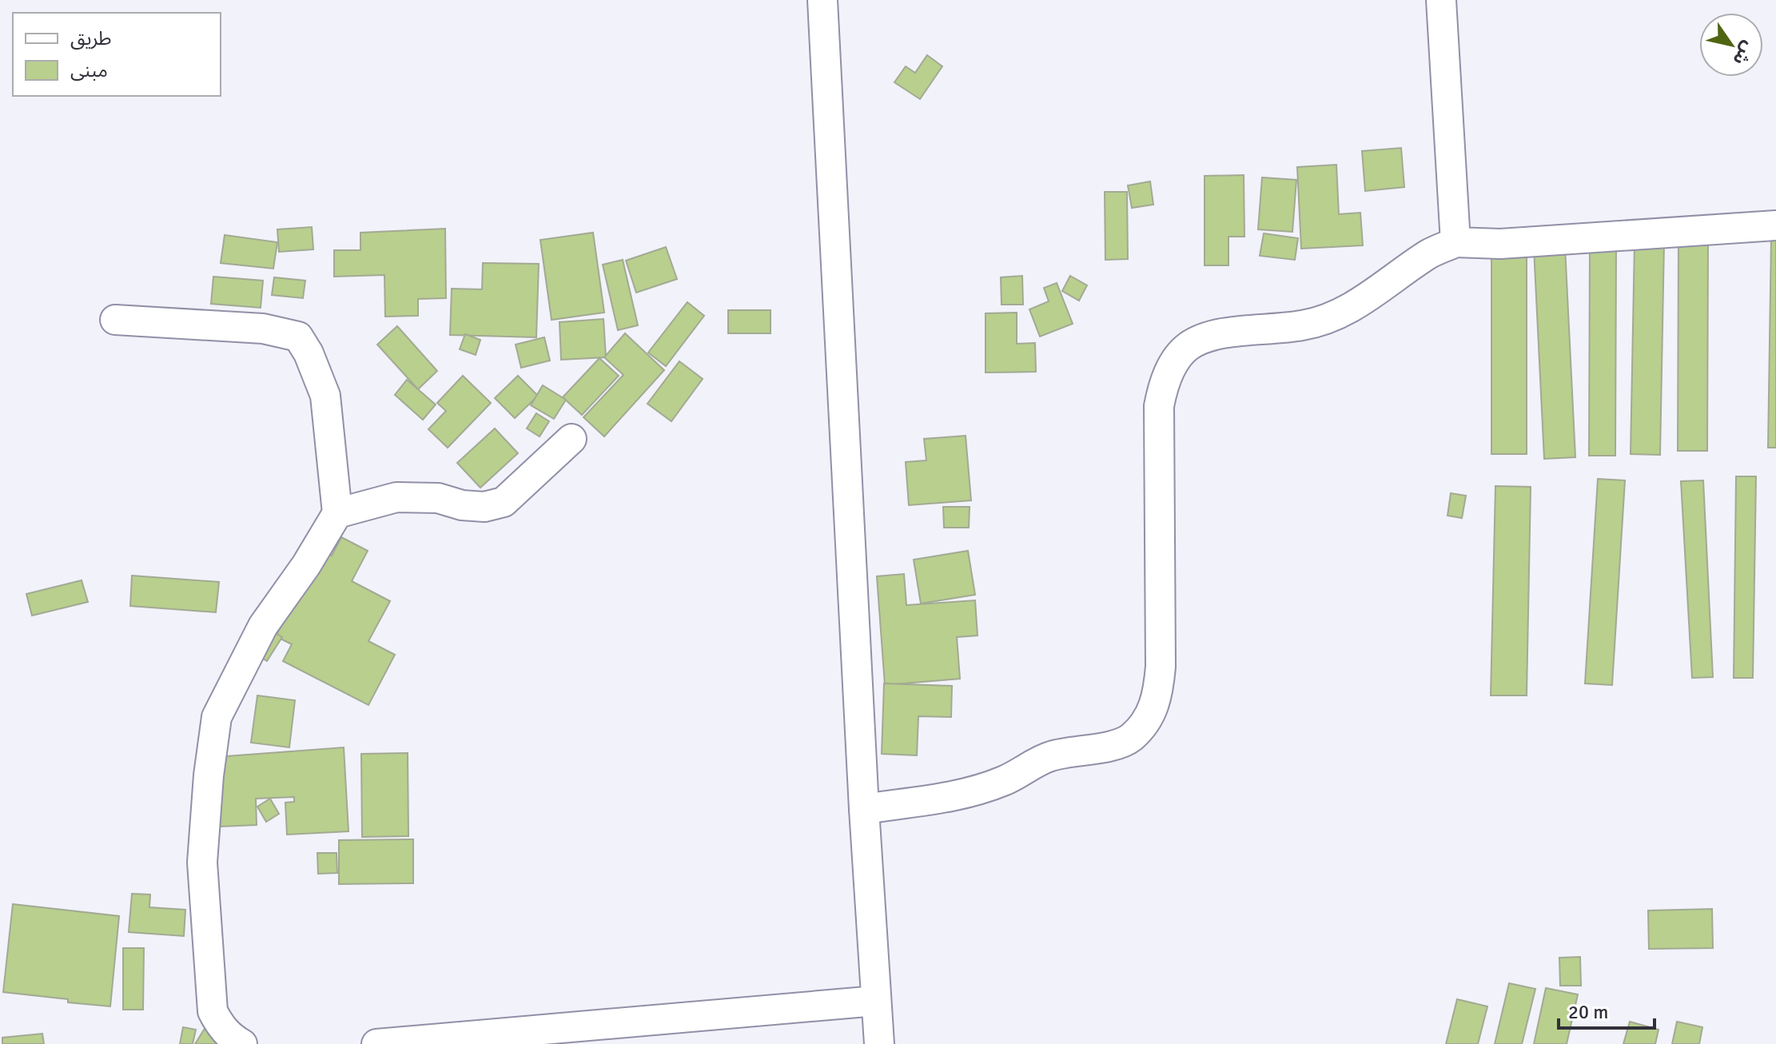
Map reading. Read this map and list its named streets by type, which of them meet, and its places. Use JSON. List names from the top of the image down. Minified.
{"legend":["طريق","مبنى"],"scale_bar":"20 m","north":"bottom right"}
